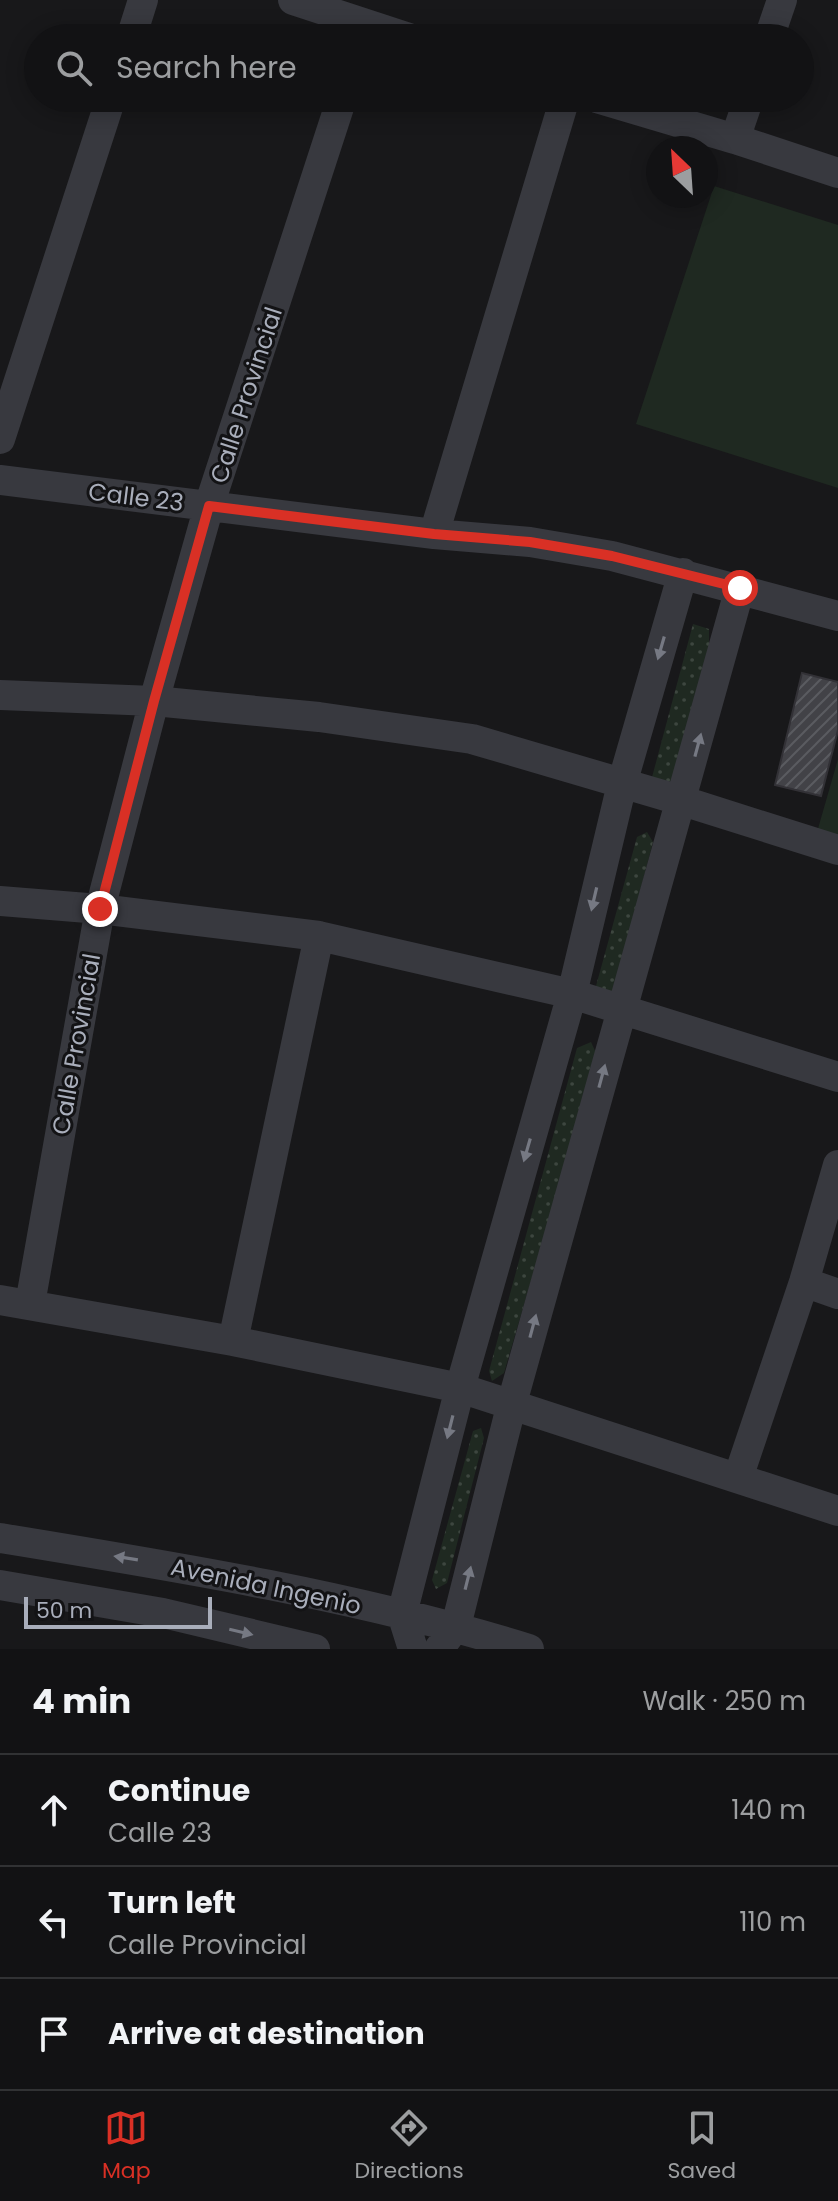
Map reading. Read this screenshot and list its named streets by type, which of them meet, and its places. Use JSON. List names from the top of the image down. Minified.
{"streets":{"street":["Calle Provincial","Calle 23","Avenida Ingenio"]},"crossings":[["Calle Provincial","Calle 23"]],"scale_bar":"50 m","north":"top left","page":{"search":"Search here","scale":"50 m","heading":["4 min","Walk · 250 m"],"list":[["Continue","Calle 23","140 m"],["Turn left","Calle Provincial","110 m"],"Arrive at destination"],"nav":["Map","Directions","Saved"]}}
